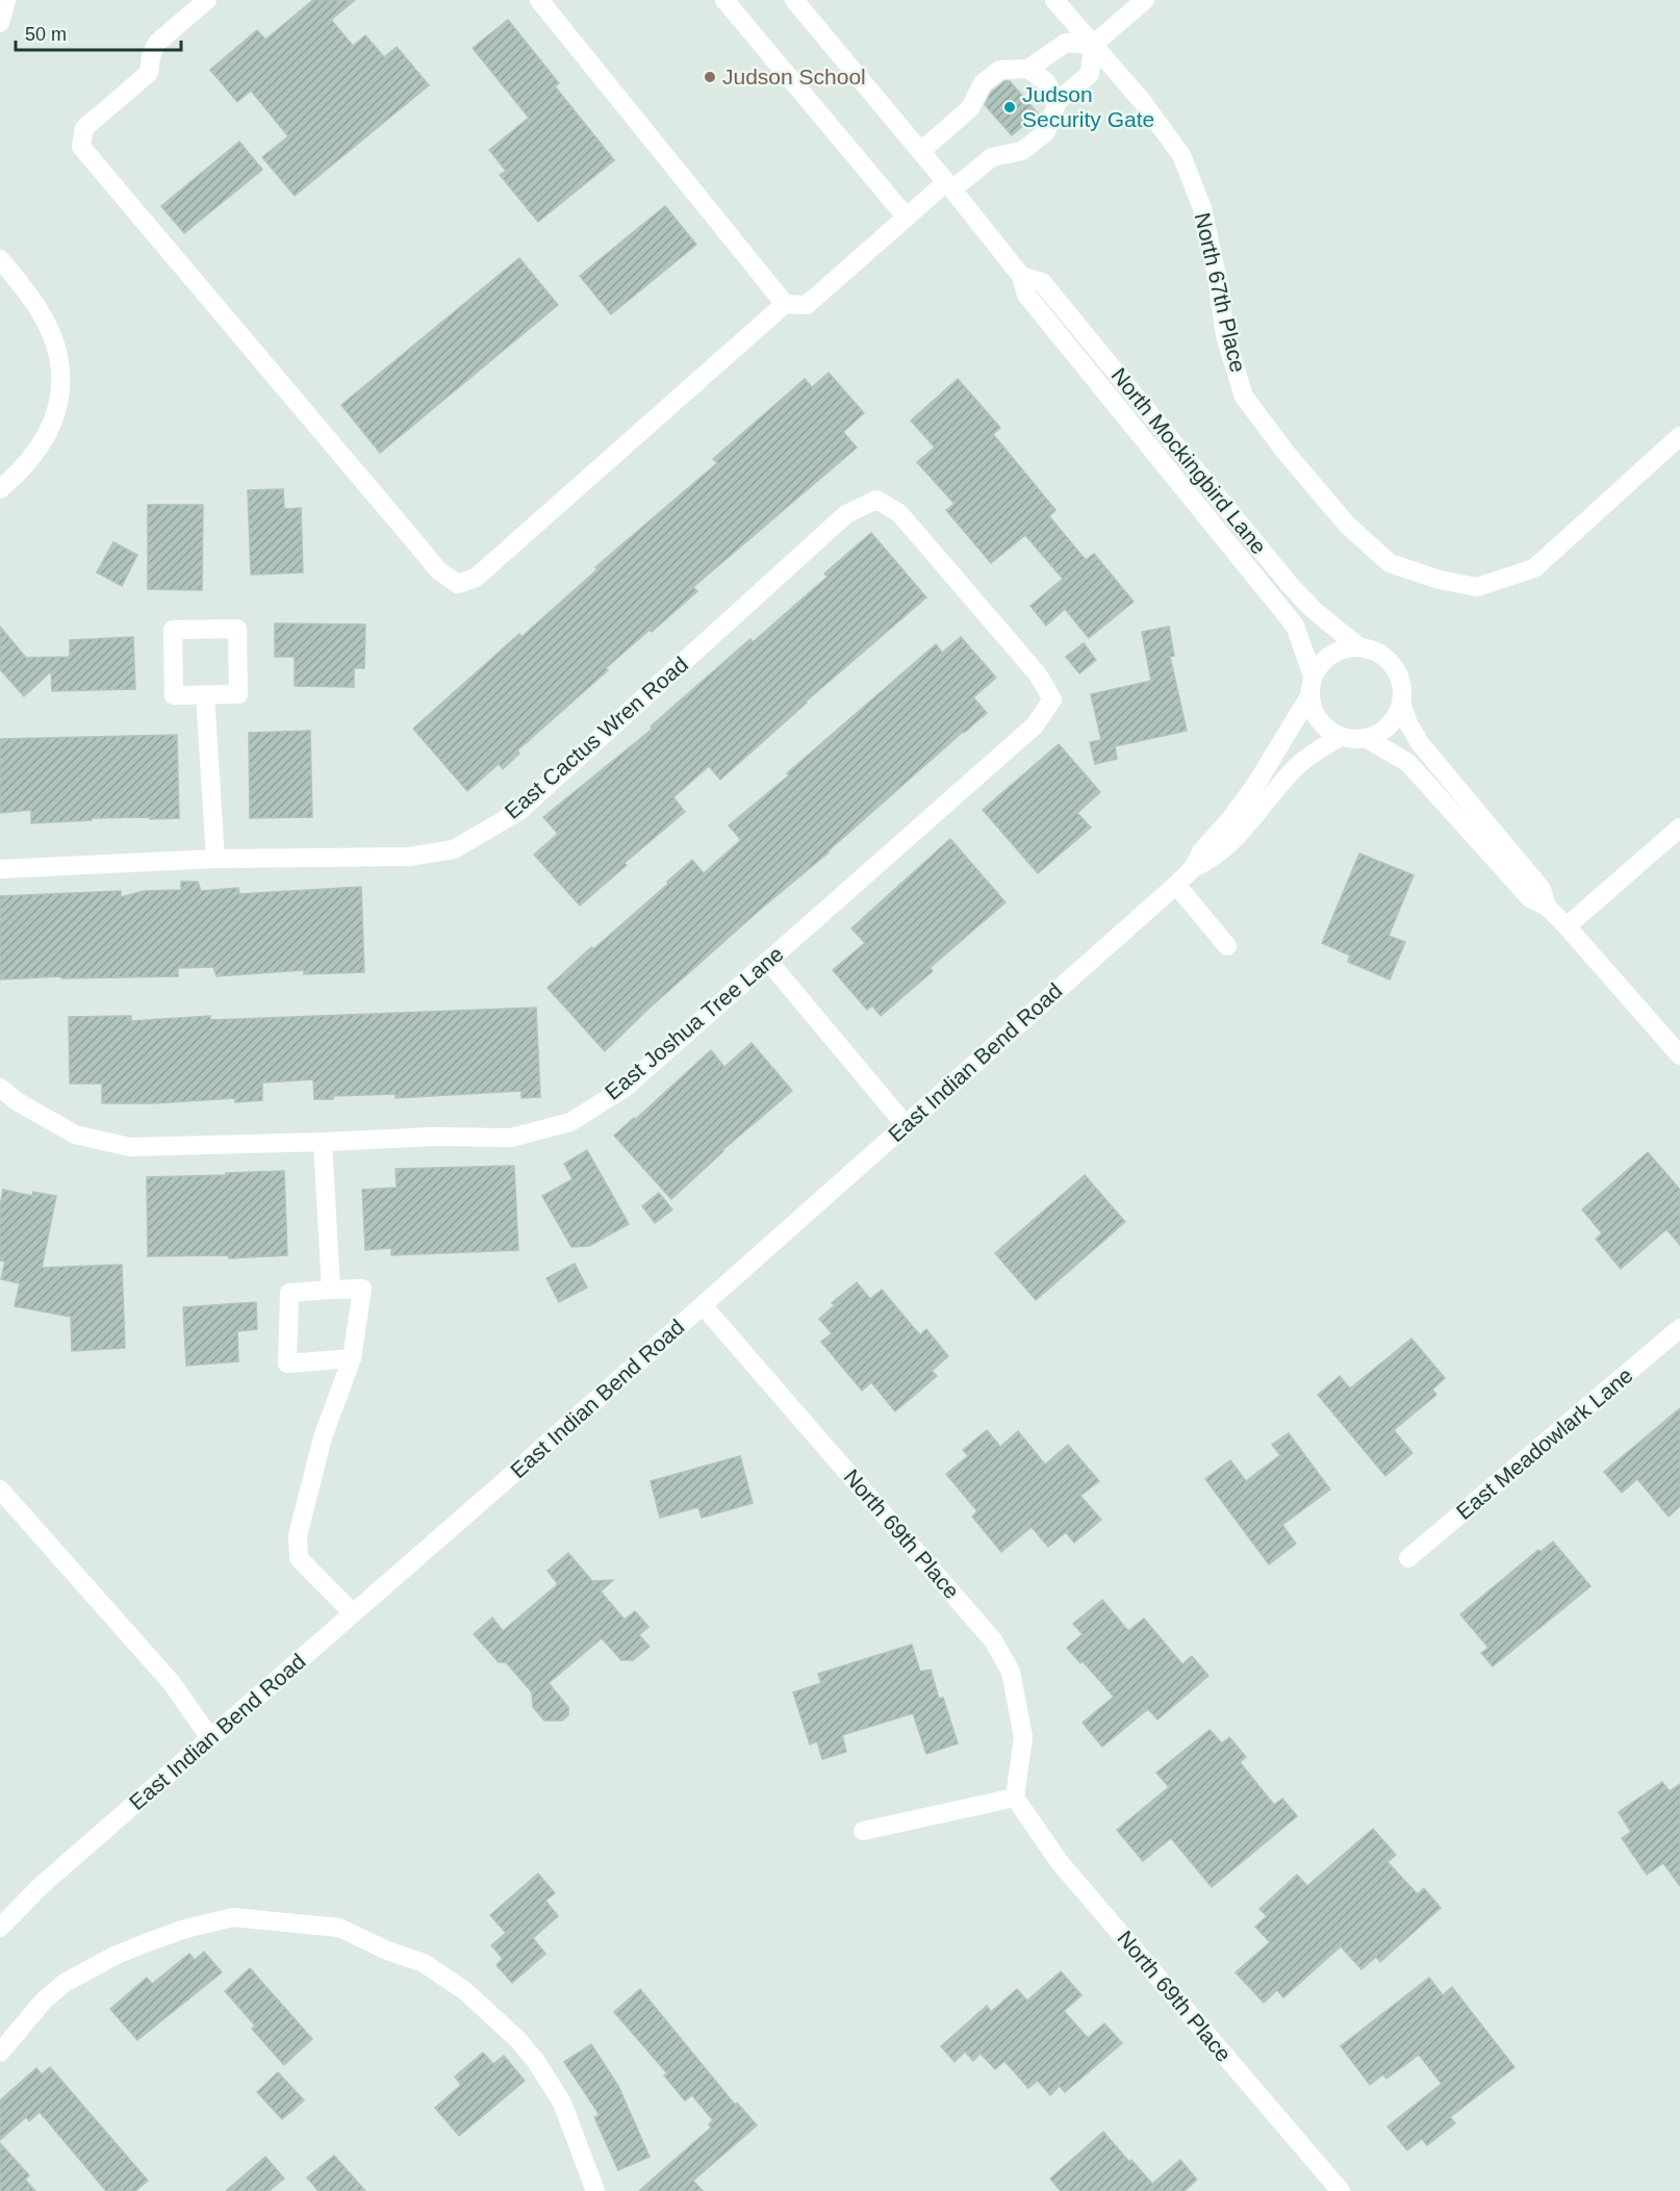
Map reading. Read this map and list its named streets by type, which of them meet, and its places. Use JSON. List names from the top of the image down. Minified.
{"streets":{"street":["North 67th Place","North Mockingbird Lane","East Cactus Wren Road","East Joshua Tree Lane","East Indian Bend Road","East Meadowlark Lane","North 69th Place"]},"crossings":[["North Mockingbird Lane","East Indian Bend Road"],["East Cactus Wren Road","East Joshua Tree Lane"],["East Indian Bend Road","North 69th Place"]],"places":["Judson School","Judson Security Gate"],"scale_bar":"50 m"}
